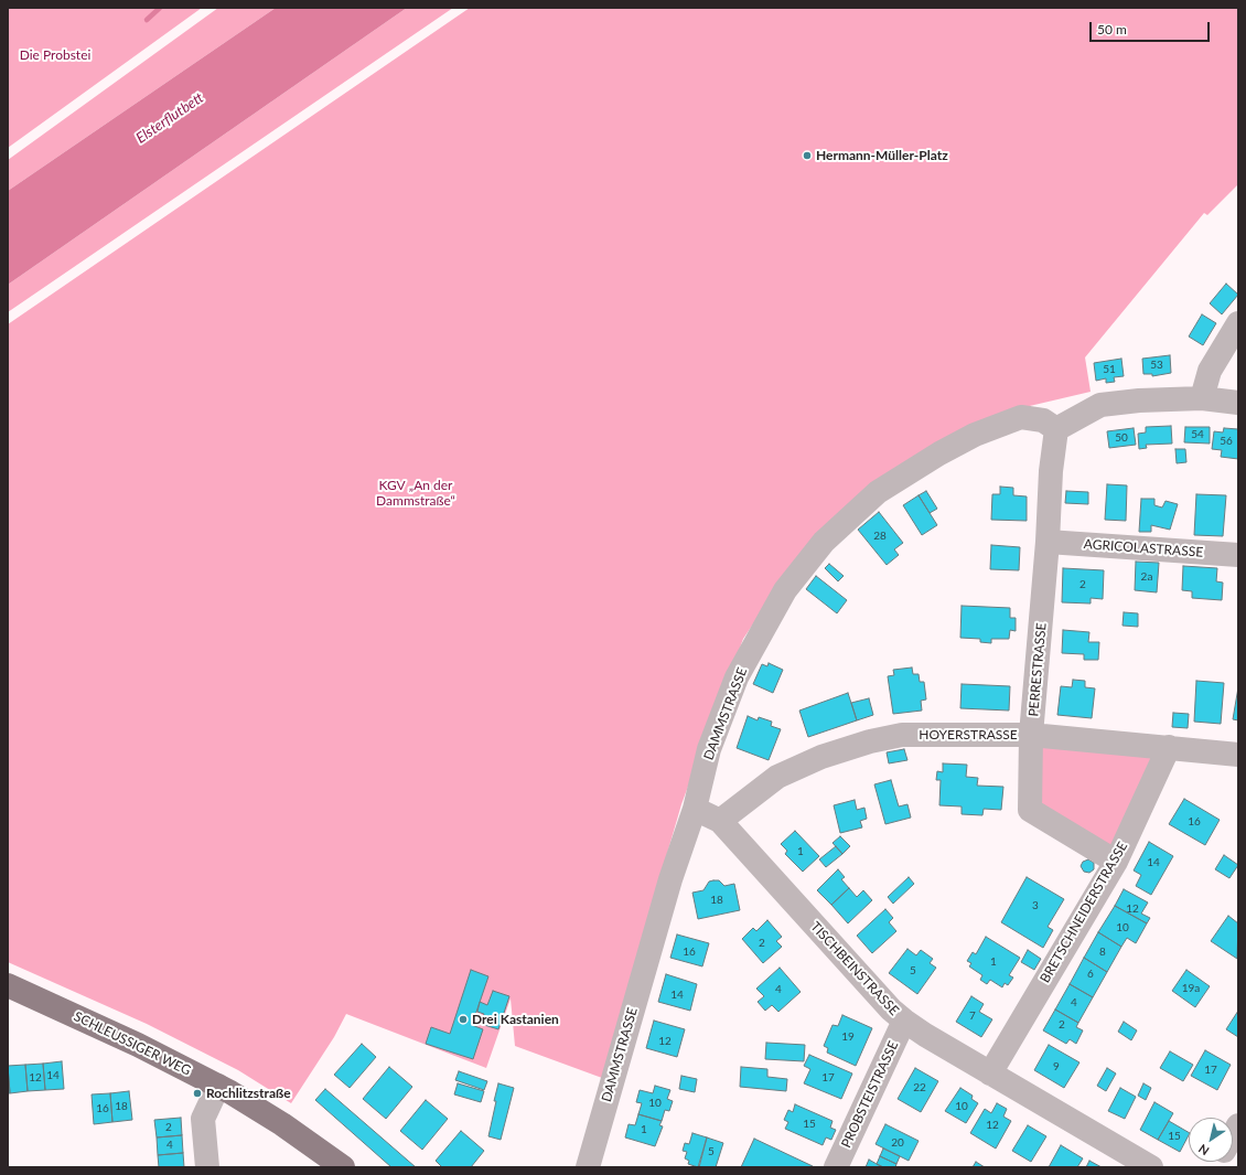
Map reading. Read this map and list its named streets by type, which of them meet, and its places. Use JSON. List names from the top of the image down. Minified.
{"streets":{"main road":["SCHLEUSSIGER WEG"],"street":["AGRICOLASTRASSE","PERRESTRASSE","DAMMSTRASSE","HOYERSTRASSE","BRETSCHNEIDERSTRASSE","TISCHBEINSTRASSE","PROBSTEISTRASSE"]},"crossings":[["AGRICOLASTRASSE","PERRESTRASSE"],["PERRESTRASSE","DAMMSTRASSE"],["PERRESTRASSE","HOYERSTRASSE"],["PERRESTRASSE","BRETSCHNEIDERSTRASSE"],["DAMMSTRASSE","TISCHBEINSTRASSE"],["HOYERSTRASSE","BRETSCHNEIDERSTRASSE"],["HOYERSTRASSE","TISCHBEINSTRASSE"],["BRETSCHNEIDERSTRASSE","TISCHBEINSTRASSE"],["TISCHBEINSTRASSE","PROBSTEISTRASSE"]],"water":["Elsterflutbett"],"parks":["Die Probstei","KGV „An der Dammstraße“"],"places":["Hermann-Müller-Platz","Drei Kastanien","Rochlitzstraße"],"house_numbers":["53","51","54","50","56","28","2a","2","16","1","14","18","3","12","10","2","16","8","1","5","6","19a","4","14","4","7","2","19","12","9","17","14","12","17","22","10","18","10","16","15","12","2","1","15","20","4","5"],"scale_bar":"50 m","north":"bottom left"}
